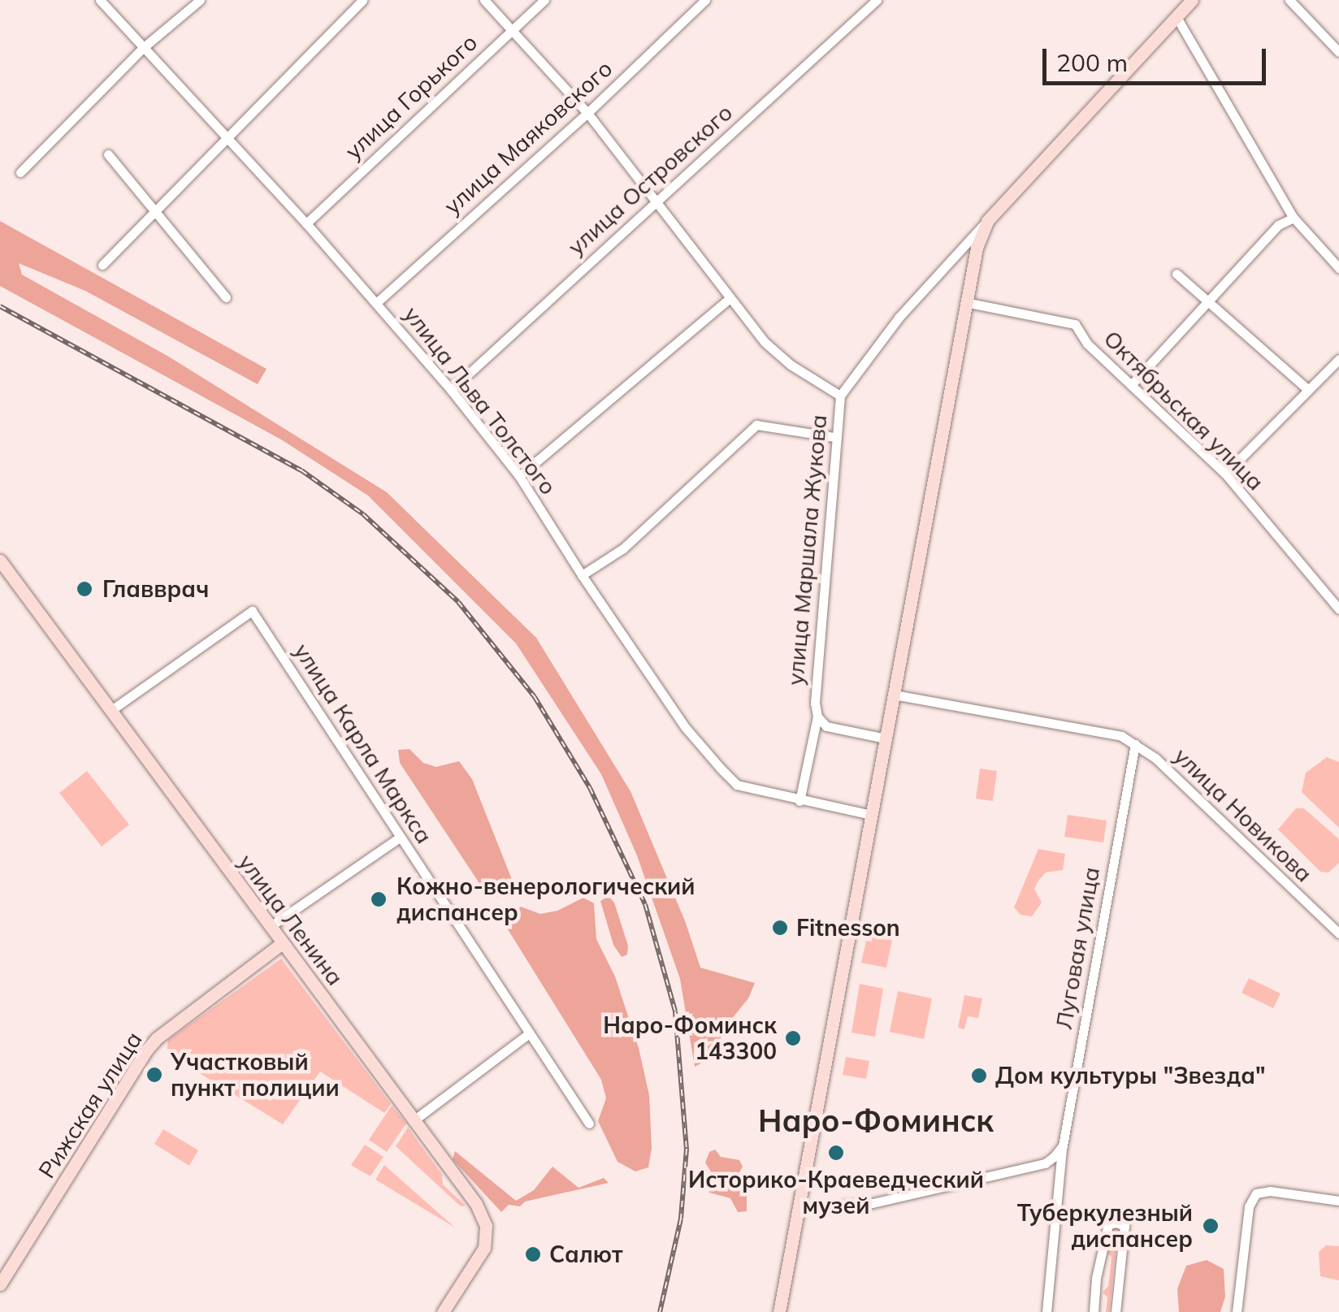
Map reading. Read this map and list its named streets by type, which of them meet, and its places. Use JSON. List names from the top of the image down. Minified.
{"streets":{"main road":["улица Маршала Жукова","улица Ленина","Рижская улица"],"street":["улица Горького","улица Маяковского","улица Островского","улица Льва Толстого","Октябрьская улица","улица Карла Маркса","улица Новикова","Луговая улица"]},"crossings":[["улица Горького","улица Льва Толстого"],["улица Маяковского","улица Льва Толстого"],["улица Островского","улица Льва Толстого"],["улица Льва Толстого","улица Маршала Жукова"],["Октябрьская улица","улица Маршала Жукова"],["улица Маршала Жукова","улица Новикова"],["улица Маршала Жукова","Луговая улица"],["улица Карла Маркса","улица Ленина"],["улица Новикова","Луговая улица"],["улица Ленина","Рижская улица"]],"districts":["Наро-Фоминск"],"places":["Главврач","Кожно-венерологический диспансер","Fitnesson","Наро-Фоминск 143300","Участковый пункт полиции","Дом культуры \"Звезда\"","Историко-Краеведческий музей","Туберкулезный диспансер","Салют"],"scale_bar":"200 m"}
